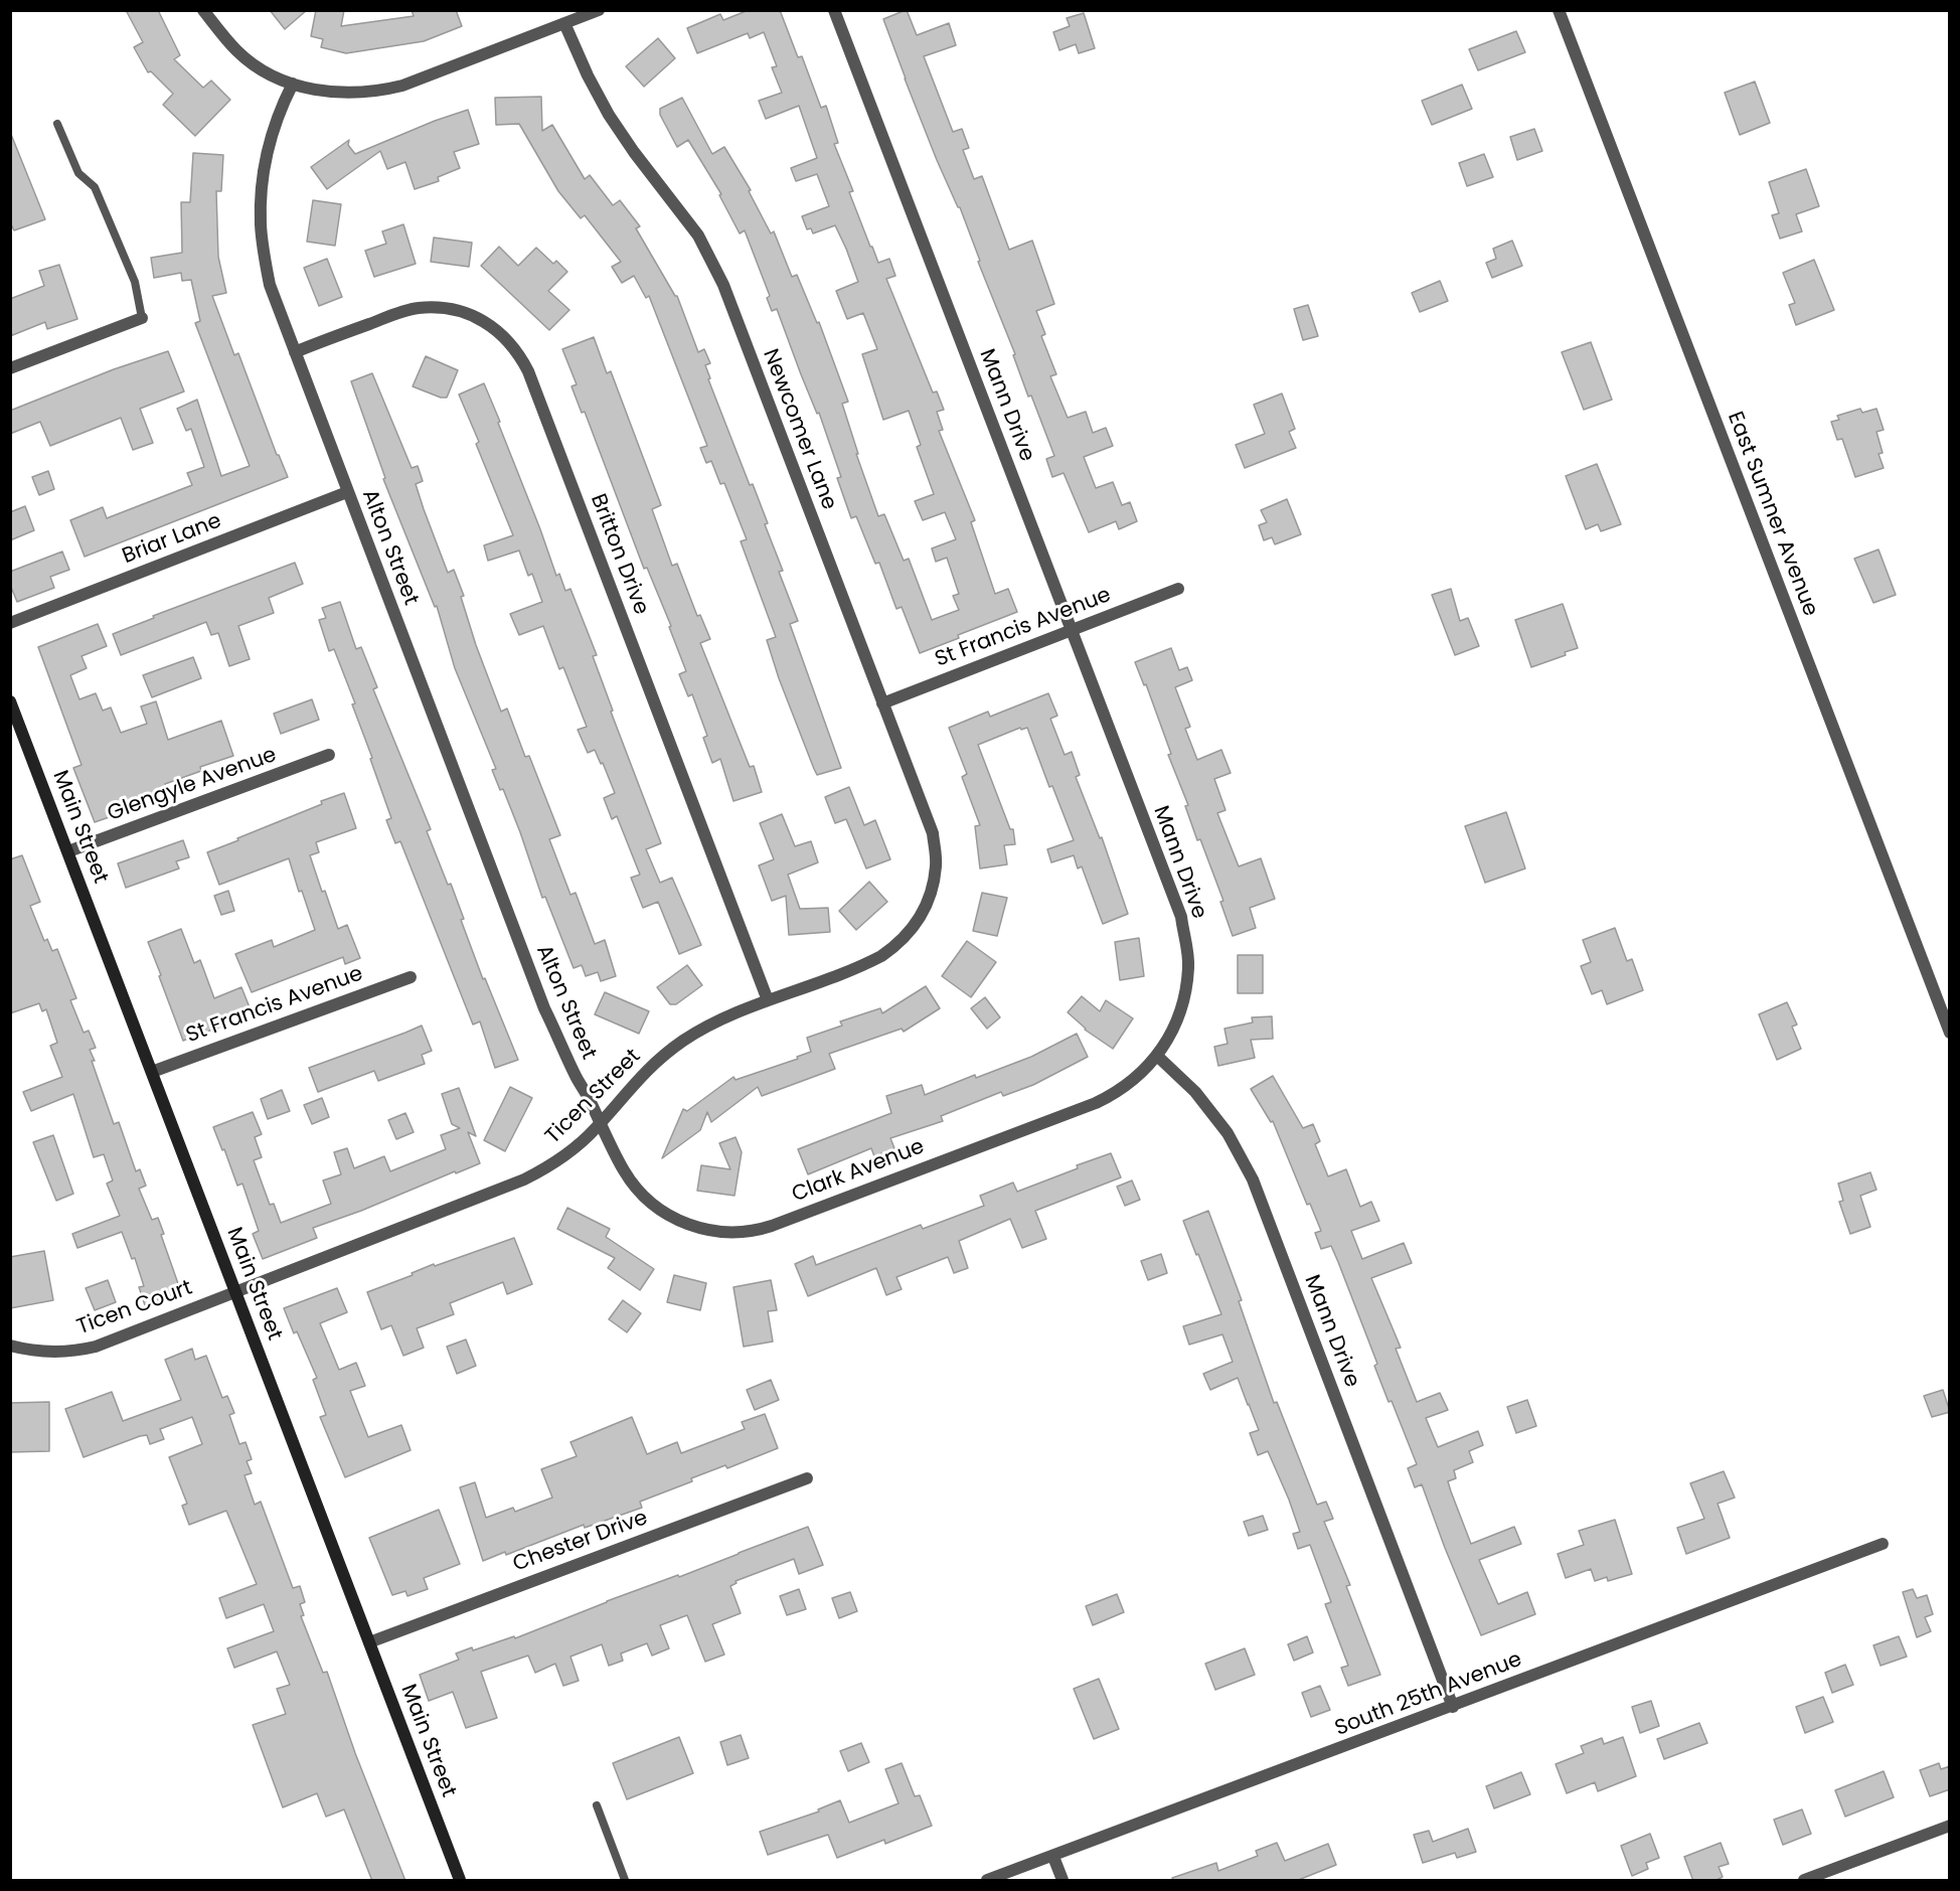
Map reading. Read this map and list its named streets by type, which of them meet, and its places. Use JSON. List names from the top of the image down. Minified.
{"streets":{"street":["Mann Drive","Newcomer Lane","East Sumner Avenue","Briar Lane","Alton Street","Britton Drive","St Francis Avenue","Glengyle Avenue","Main Street","Ticen Street","Clark Avenue","Ticen Court","Chester Drive","South 25th Avenue"]},"crossings":[["Mann Drive","St Francis Avenue"],["Mann Drive","Clark Avenue"],["Mann Drive","South 25th Avenue"],["Newcomer Lane","St Francis Avenue"],["Newcomer Lane","Ticen Street"],["Briar Lane","Alton Street"],["Alton Street","Britton Drive"],["Alton Street","Ticen Street"],["Alton Street","Clark Avenue"],["Britton Drive","Ticen Street"],["St Francis Avenue","Main Street"],["Glengyle Avenue","Main Street"],["Main Street","Ticen Street"],["Main Street","Ticen Court"],["Main Street","Chester Drive"],["Ticen Street","Clark Avenue"],["Ticen Street","Ticen Court"]]}
